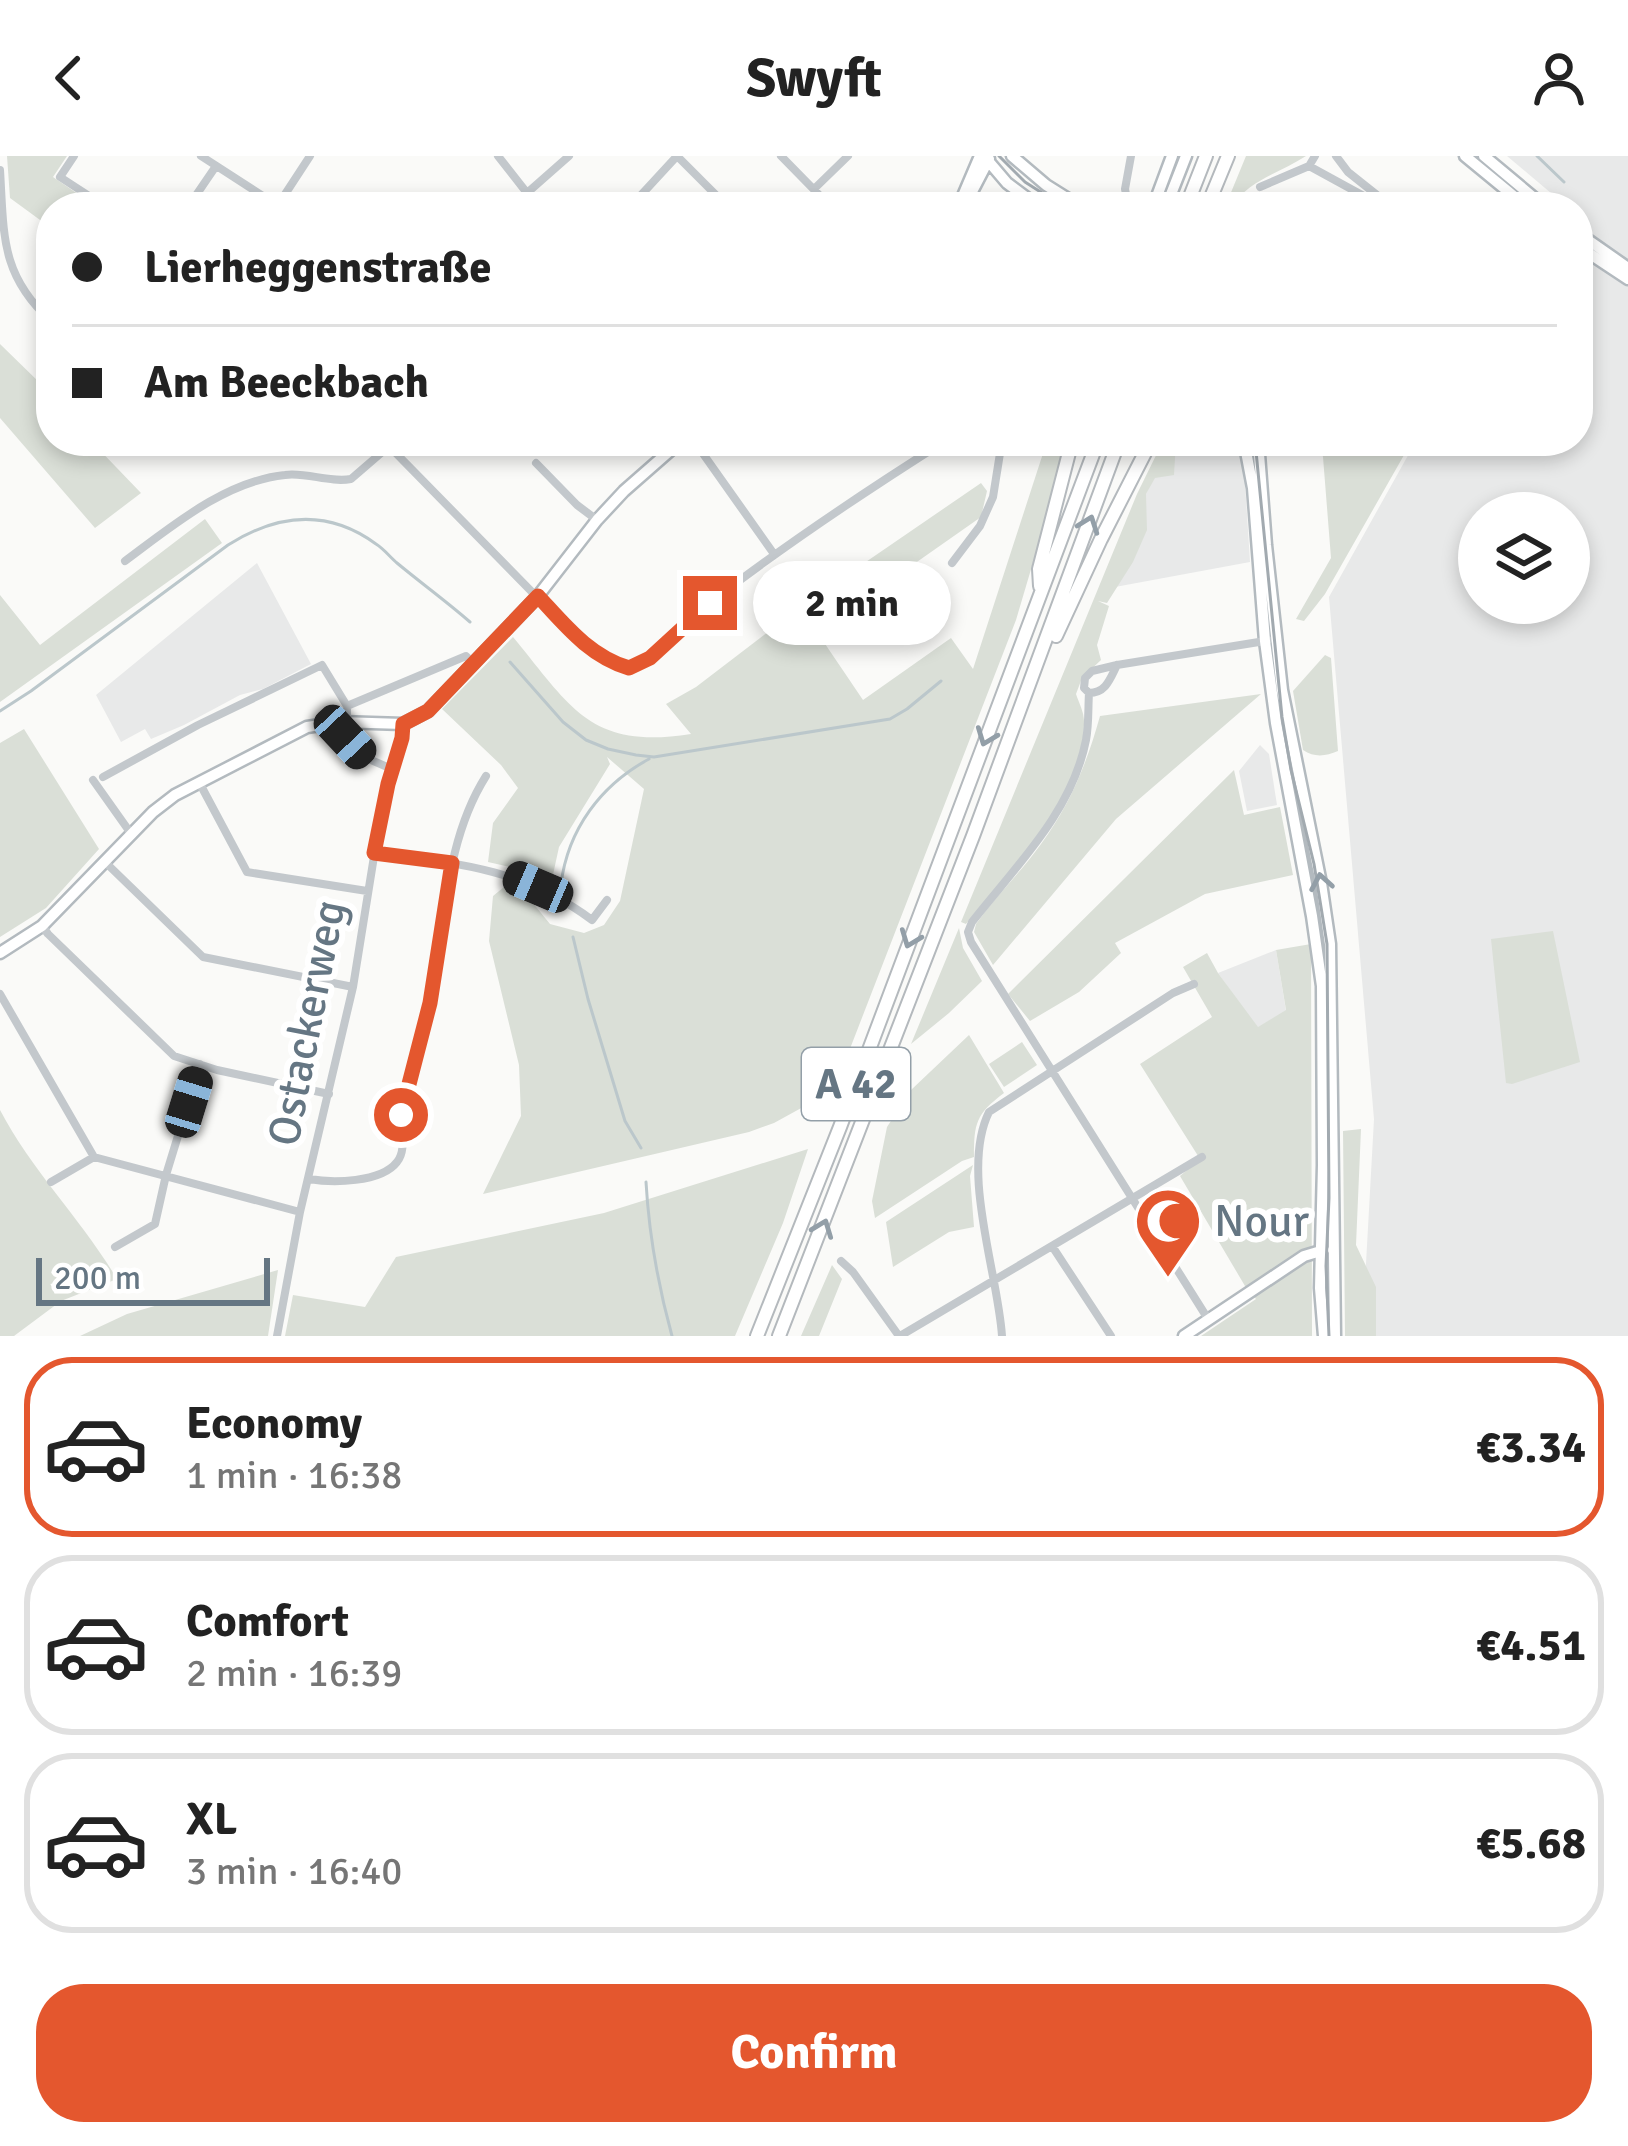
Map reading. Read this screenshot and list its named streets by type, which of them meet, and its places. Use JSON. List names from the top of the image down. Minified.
{"streets":{"highway":["A 42"],"street":["Ostackerweg"]},"places":{"mosque":["Nour"]},"scale_bar":"200 m","page":{"header":"Swyft","banner":["Lierheggenstraße","Am Beeckbach"],"bubble":"2 min","scale":"200 m","list":[{"name":"Economy","note":"1 min · 16:38","value":"€3.34"},{"name":"Comfort","note":"2 min · 16:39","value":"€4.51"},{"name":"XL","note":"3 min · 16:40","value":"€5.68"}],"buttons":"Confirm"}}
